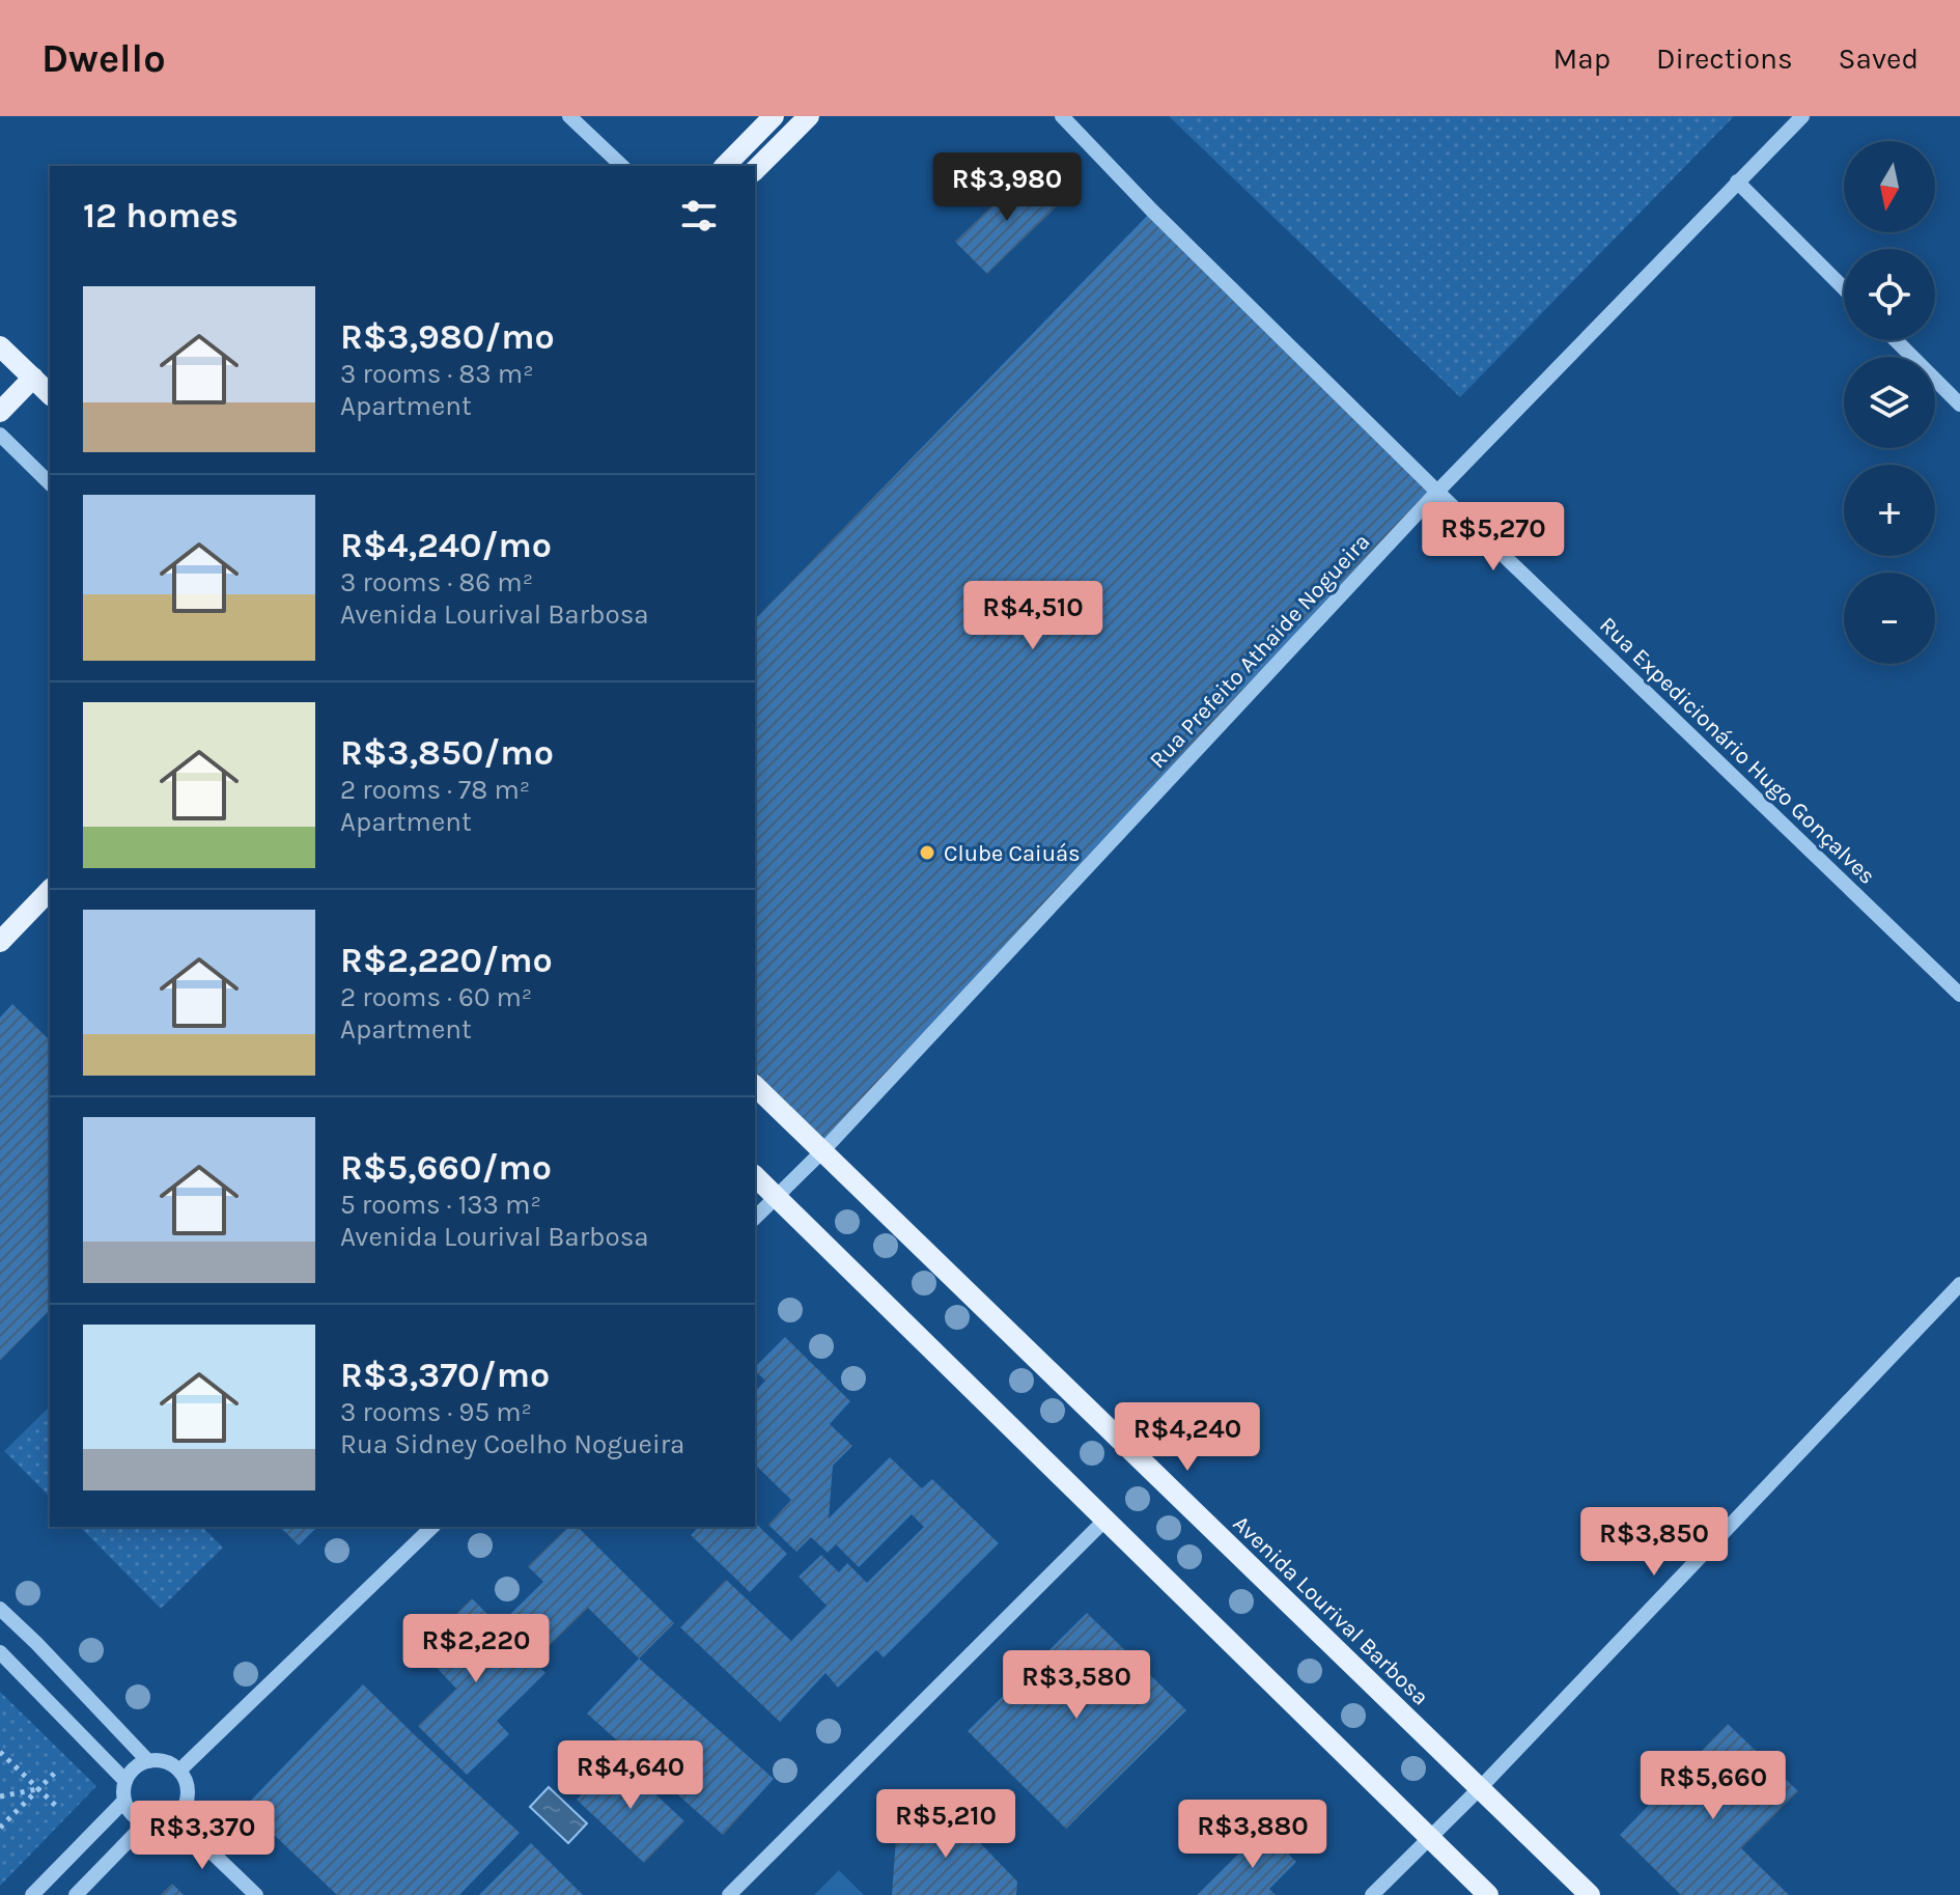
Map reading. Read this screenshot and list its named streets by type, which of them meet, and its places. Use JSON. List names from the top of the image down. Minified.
{"streets":{"main road":["Avenida Lourival Barbosa"],"street":["Rua Prefeito Athaide Nogueira","Rua Expedicionário Hugo Gonçalves"]},"crossings":[["Rua Prefeito Athaide Nogueira","Rua Expedicionário Hugo Gonçalves"],["Rua Prefeito Athaide Nogueira","Avenida Lourival Barbosa"]],"places":["Clube Caiuás"],"north":"bottom","page":{"header":"Dwello","nav":["Map","Directions","Saved"],"map_buttons":["+","−"],"price":["R$3,980","R$5,270","R$4,510","R$4,240","R$3,850","R$2,220","R$3,580","R$4,640","R$5,660","R$5,210","R$3,880","R$3,370"],"heading":"12 homes","list":[{"name":"R$3,980/mo","note":"3 rooms · 83 m² · Apartment"},{"name":"R$4,240/mo","note":"3 rooms · 86 m² · Avenida Lourival Barbosa"},{"name":"R$3,850/mo","note":"2 rooms · 78 m² · Apartment"},{"name":"R$2,220/mo","note":"2 rooms · 60 m² · Apartment"},{"name":"R$5,660/mo","note":"5 rooms · 133 m² · Avenida Lourival Barbosa"},{"name":"R$3,370/mo","note":"3 rooms · 95 m² · Rua Sidney Coelho Nogueira"}]}}
